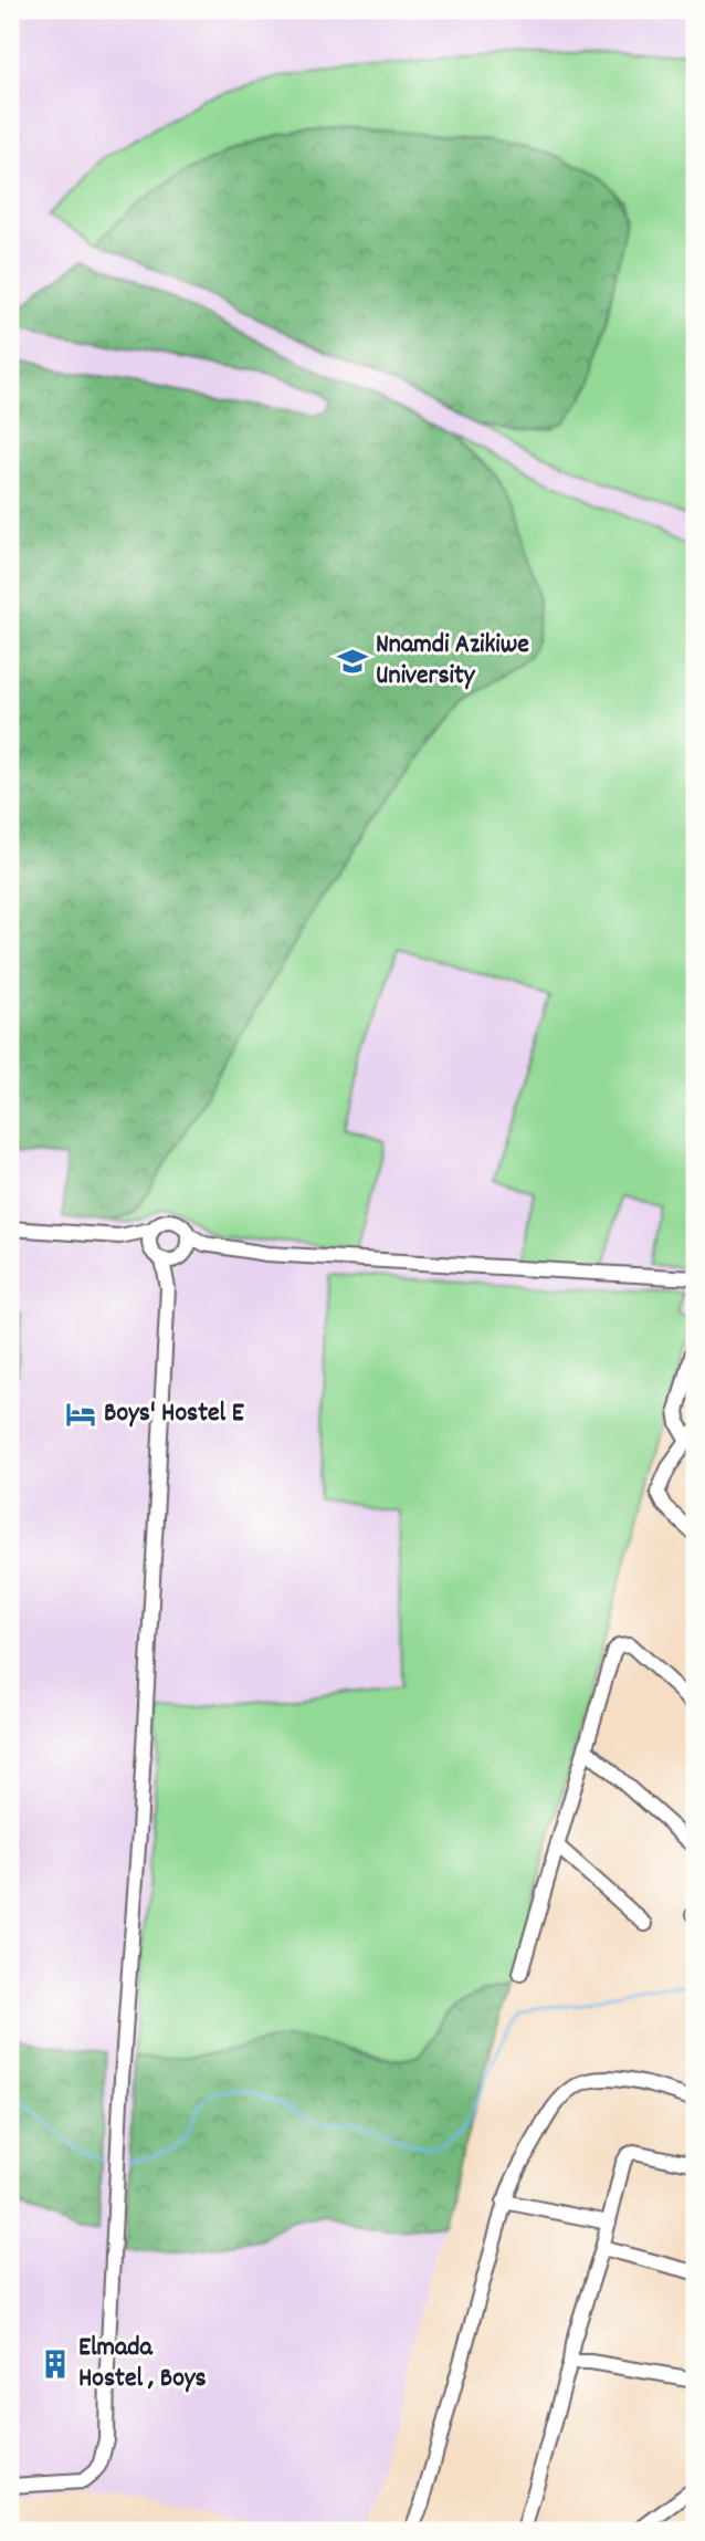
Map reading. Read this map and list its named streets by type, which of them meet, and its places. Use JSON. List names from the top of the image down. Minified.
{"places":{"school or university":["Nnamdi Azikiwe University"],"hotel":["Boys' Hostel E"],"building":["Elmada Hostel , Boys"]}}
